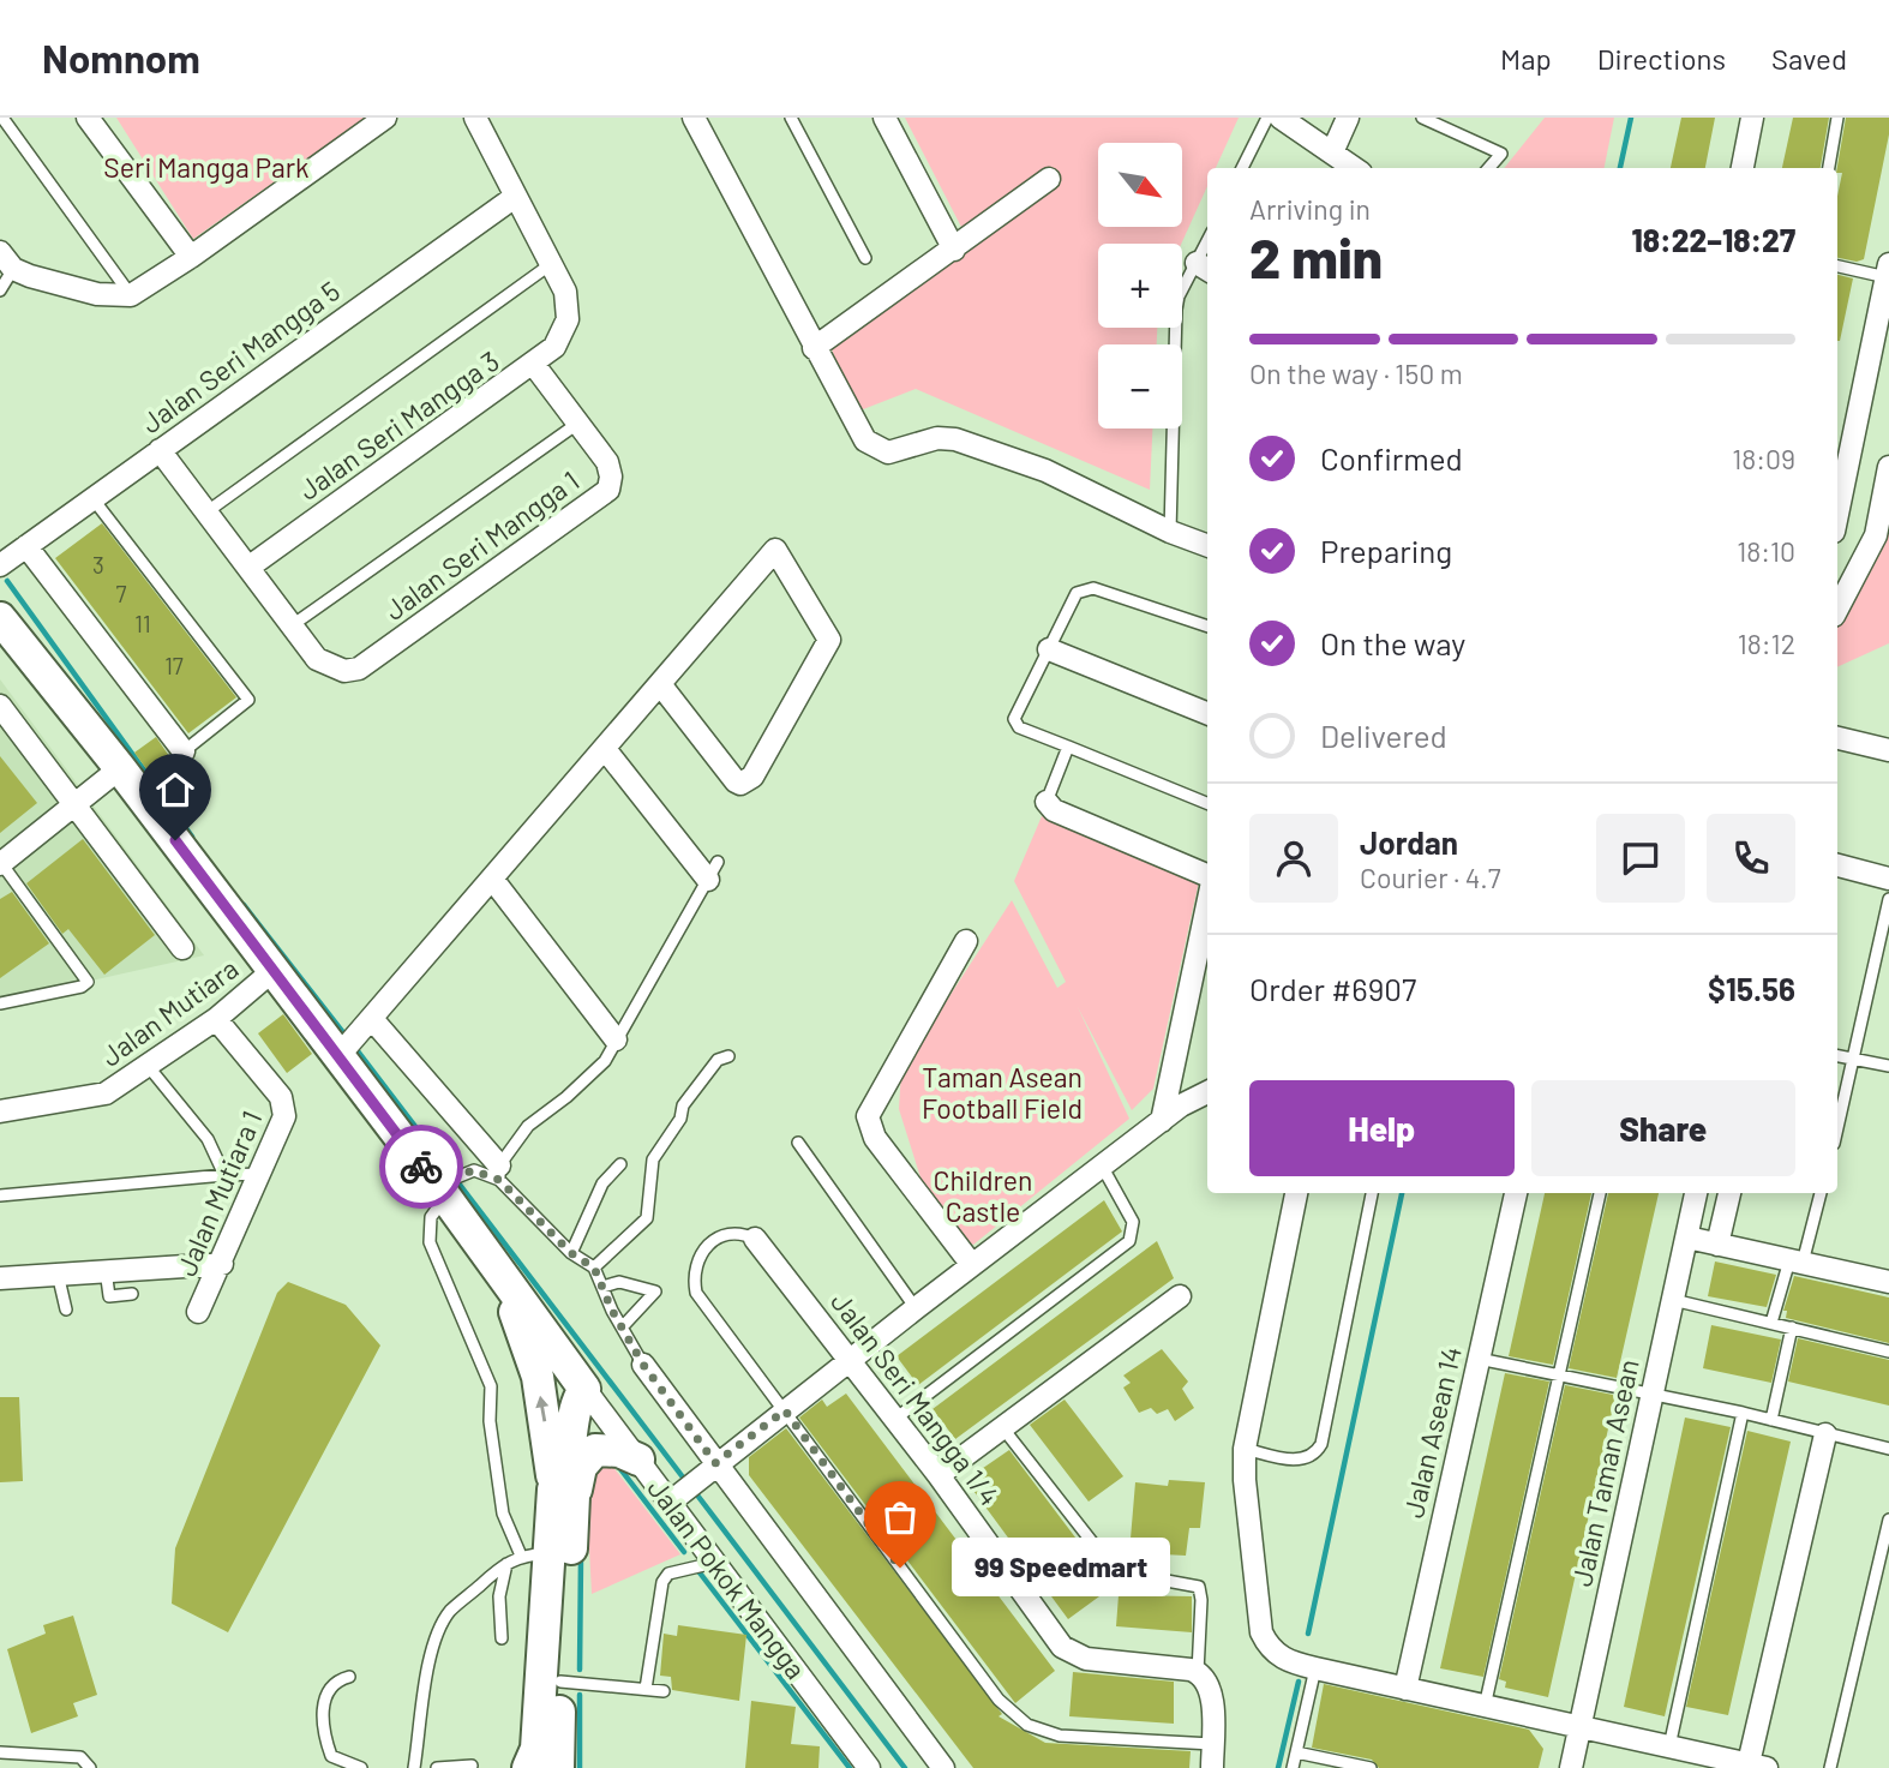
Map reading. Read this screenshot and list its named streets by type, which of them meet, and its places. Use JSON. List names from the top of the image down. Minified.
{"streets":{"street":["Jalan Seri Mangga 5","Jalan Seri Mangga 3","Jalan Seri Mangga 1","Jalan Mutiara","Jalan Mutiara 1","Jalan Seri Mangga 1/4","Jalan Asean 14","Jalan Taman Asean","Jalan Pokok Mangga"]},"crossings":[["Jalan Seri Mangga 3","Jalan Seri Mangga 1"],["Jalan Mutiara","Jalan Mutiara 1"],["Jalan Mutiara","Jalan Pokok Mangga"]],"parks":["Seri Mangga Park","Taman Asean Football Field","Children Castle"],"places":["99 Speedmart"],"house_numbers":["3","7","11","17"],"north":"bottom right","page":{"header":"Nomnom","nav":["Map","Directions","Saved"],"map_buttons":["+","−"],"heading":["2 min","Arriving in","18:22–18:27"],"panel":["Jordan","Courier · 4.7","Order #6907","$15.56"],"bar":"On the way · 150 m","list":[["Confirmed","18:09"],["Preparing","18:10"],["On the way","18:12"],"Delivered"],"buttons":["Help","Share"],"bubble":"99 Speedmart"}}
